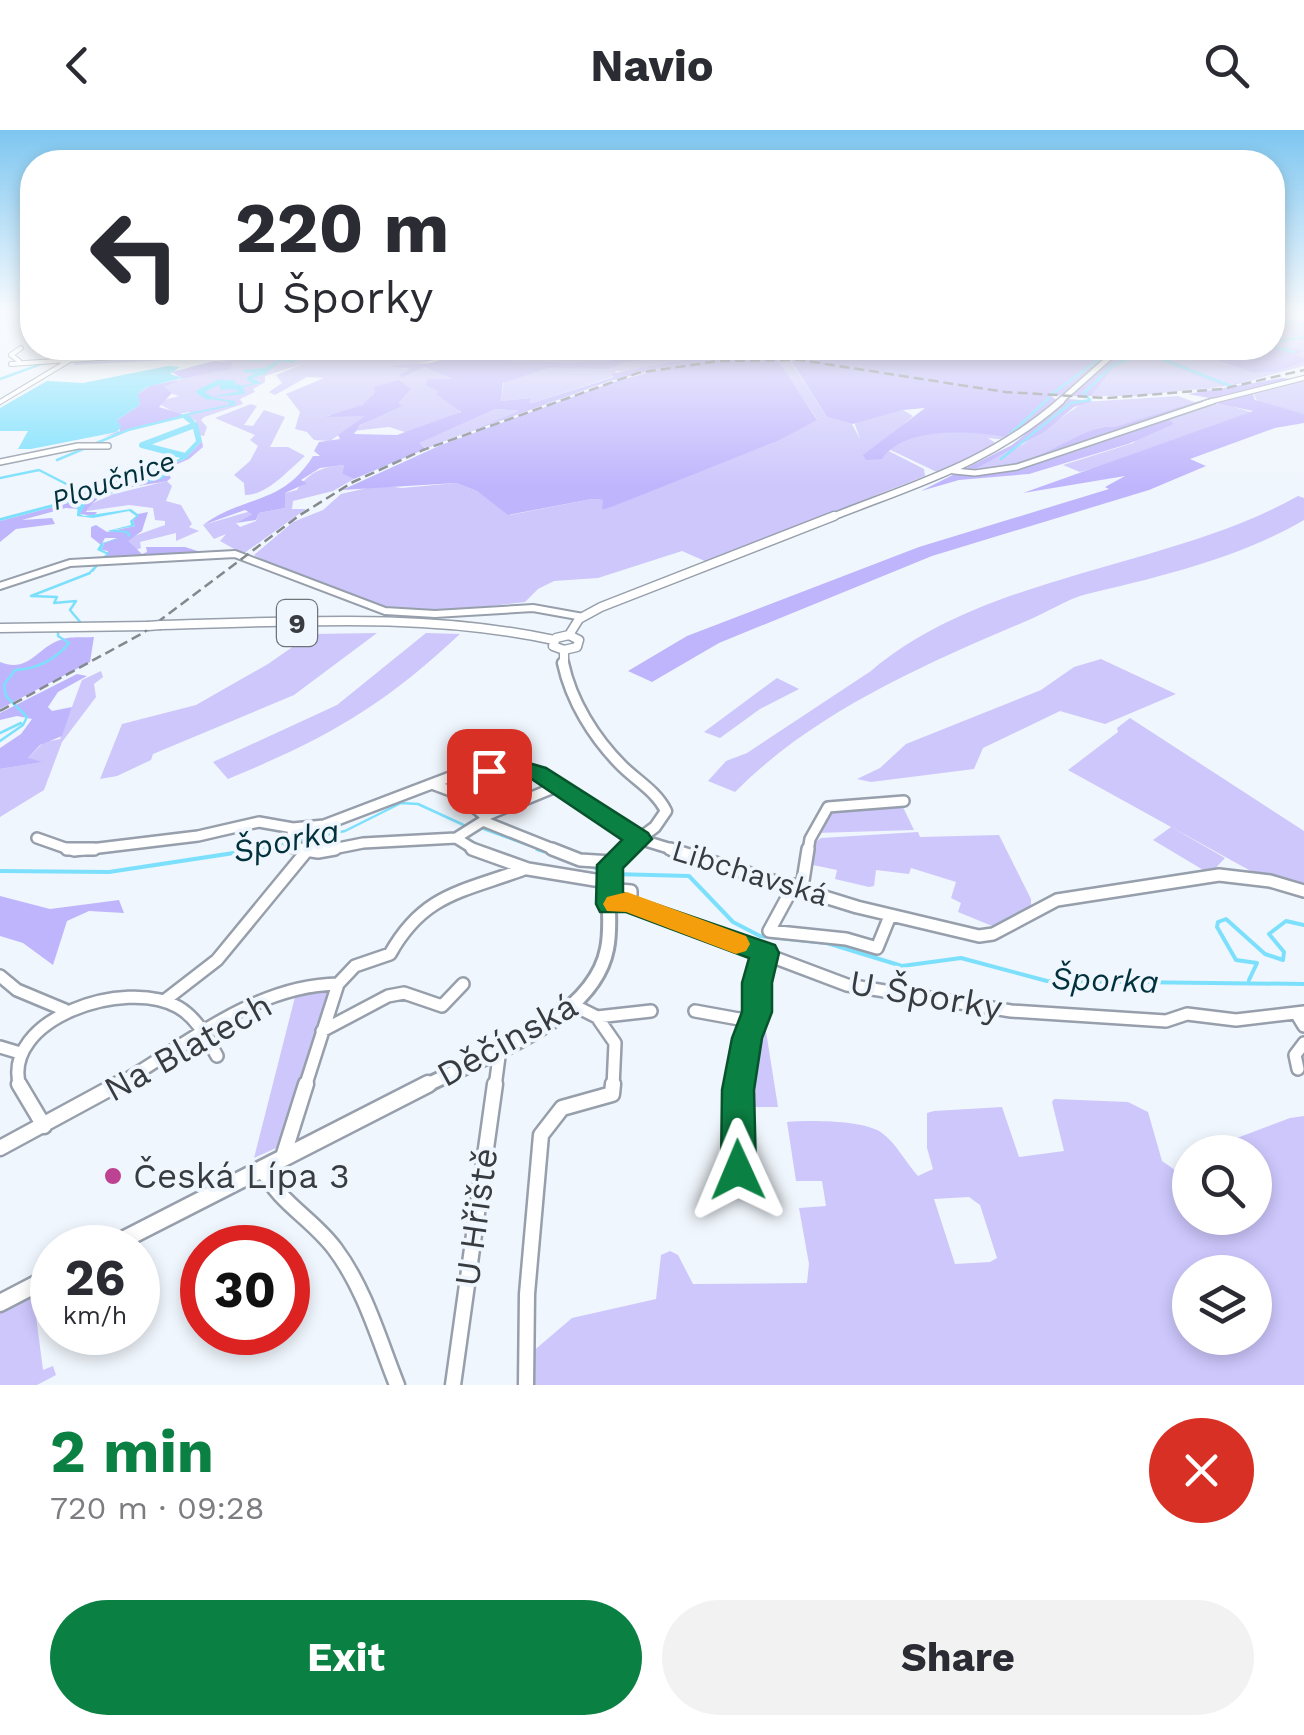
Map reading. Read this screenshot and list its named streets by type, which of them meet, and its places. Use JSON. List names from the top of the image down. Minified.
{"streets":{"main road":["9","Děčínská"],"street":["Libchavská","U Šporky","Na Blatech","U Hřiště"]},"crossings":[["U Šporky","Děčínská"],["Děčínská","U Hřiště"]],"water":["Ploučnice","Šporka"],"places":["Česká Lípa 3"],"page":{"header":"Navio","turn":["220 m","U Šporky"],"speed":"26 km/h","limit":"30","heading":["2 min","720 m · 09:28"],"buttons":["Exit","Share"]}}
